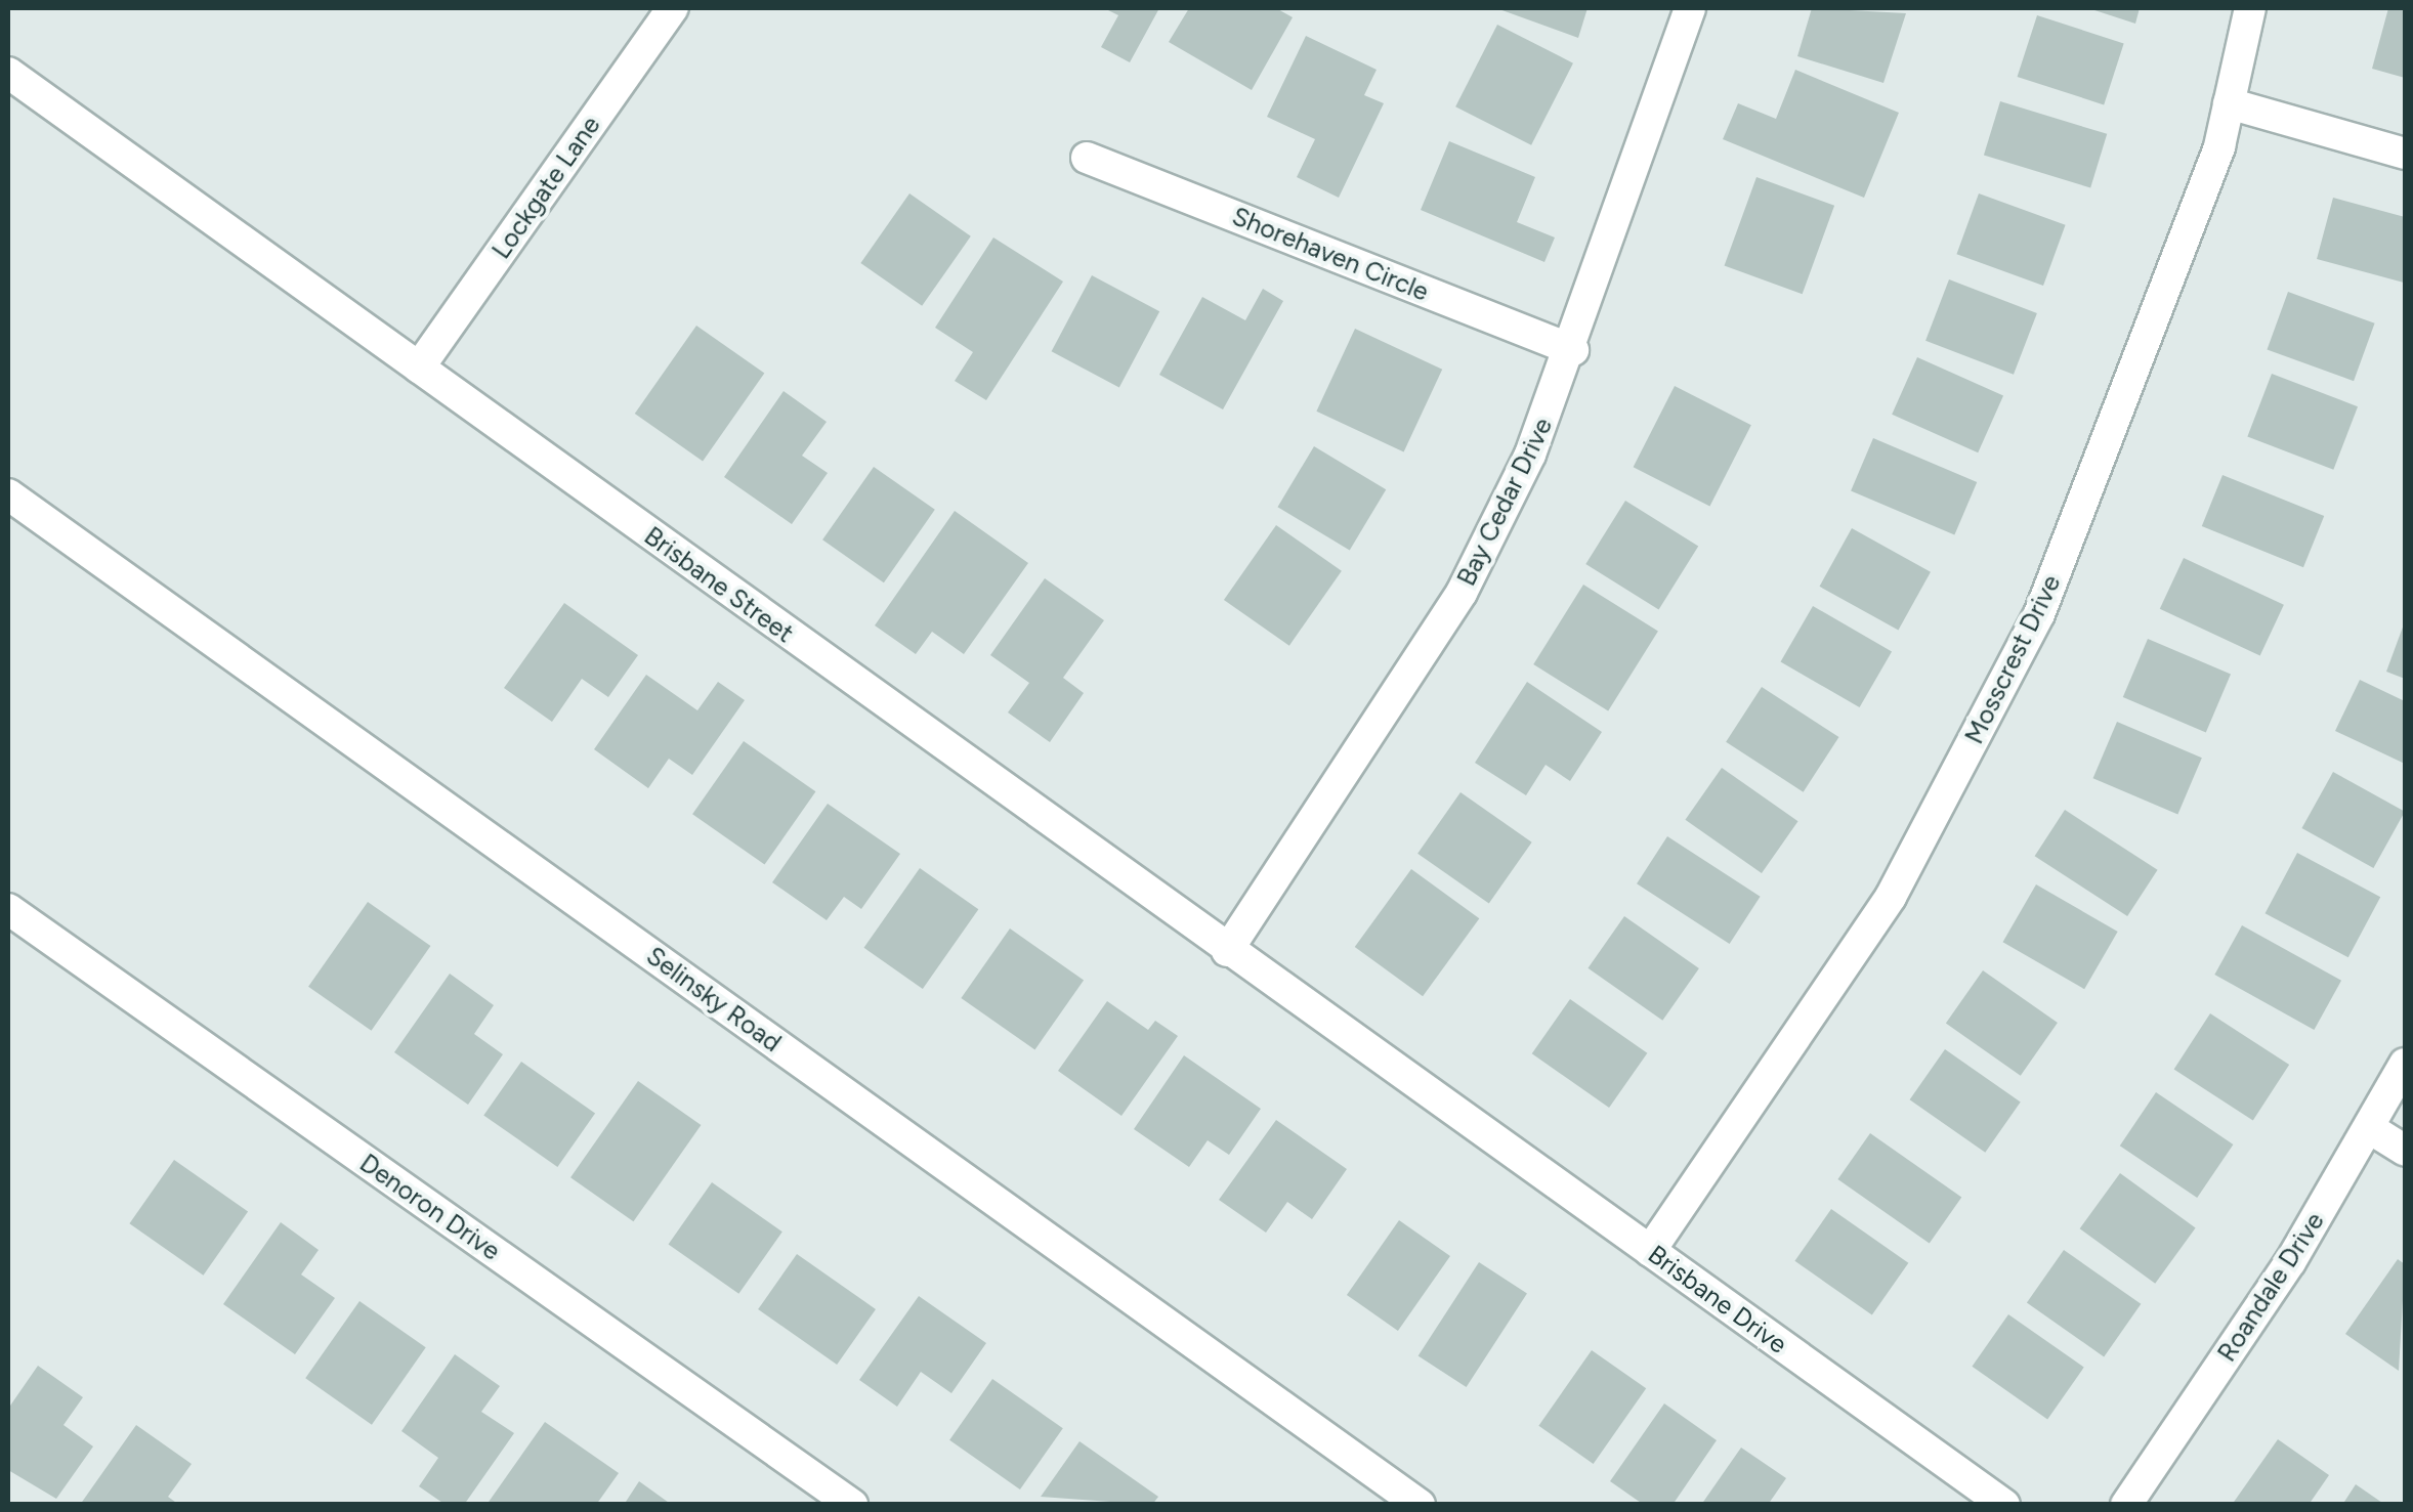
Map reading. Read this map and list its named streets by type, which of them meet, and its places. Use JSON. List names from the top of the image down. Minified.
{"streets":{"street":["Lockgate Lane","Shorehaven Circle","Bay Cedar Drive","Brisbane Street","Mosscrest Drive","Selinsky Road","Denoron Drive","Roandale Drive","Brisbane Drive"]},"crossings":[["Lockgate Lane","Brisbane Street"],["Shorehaven Circle","Bay Cedar Drive"],["Bay Cedar Drive","Brisbane Street"],["Brisbane Street","Brisbane Drive"],["Mosscrest Drive","Brisbane Drive"]]}
